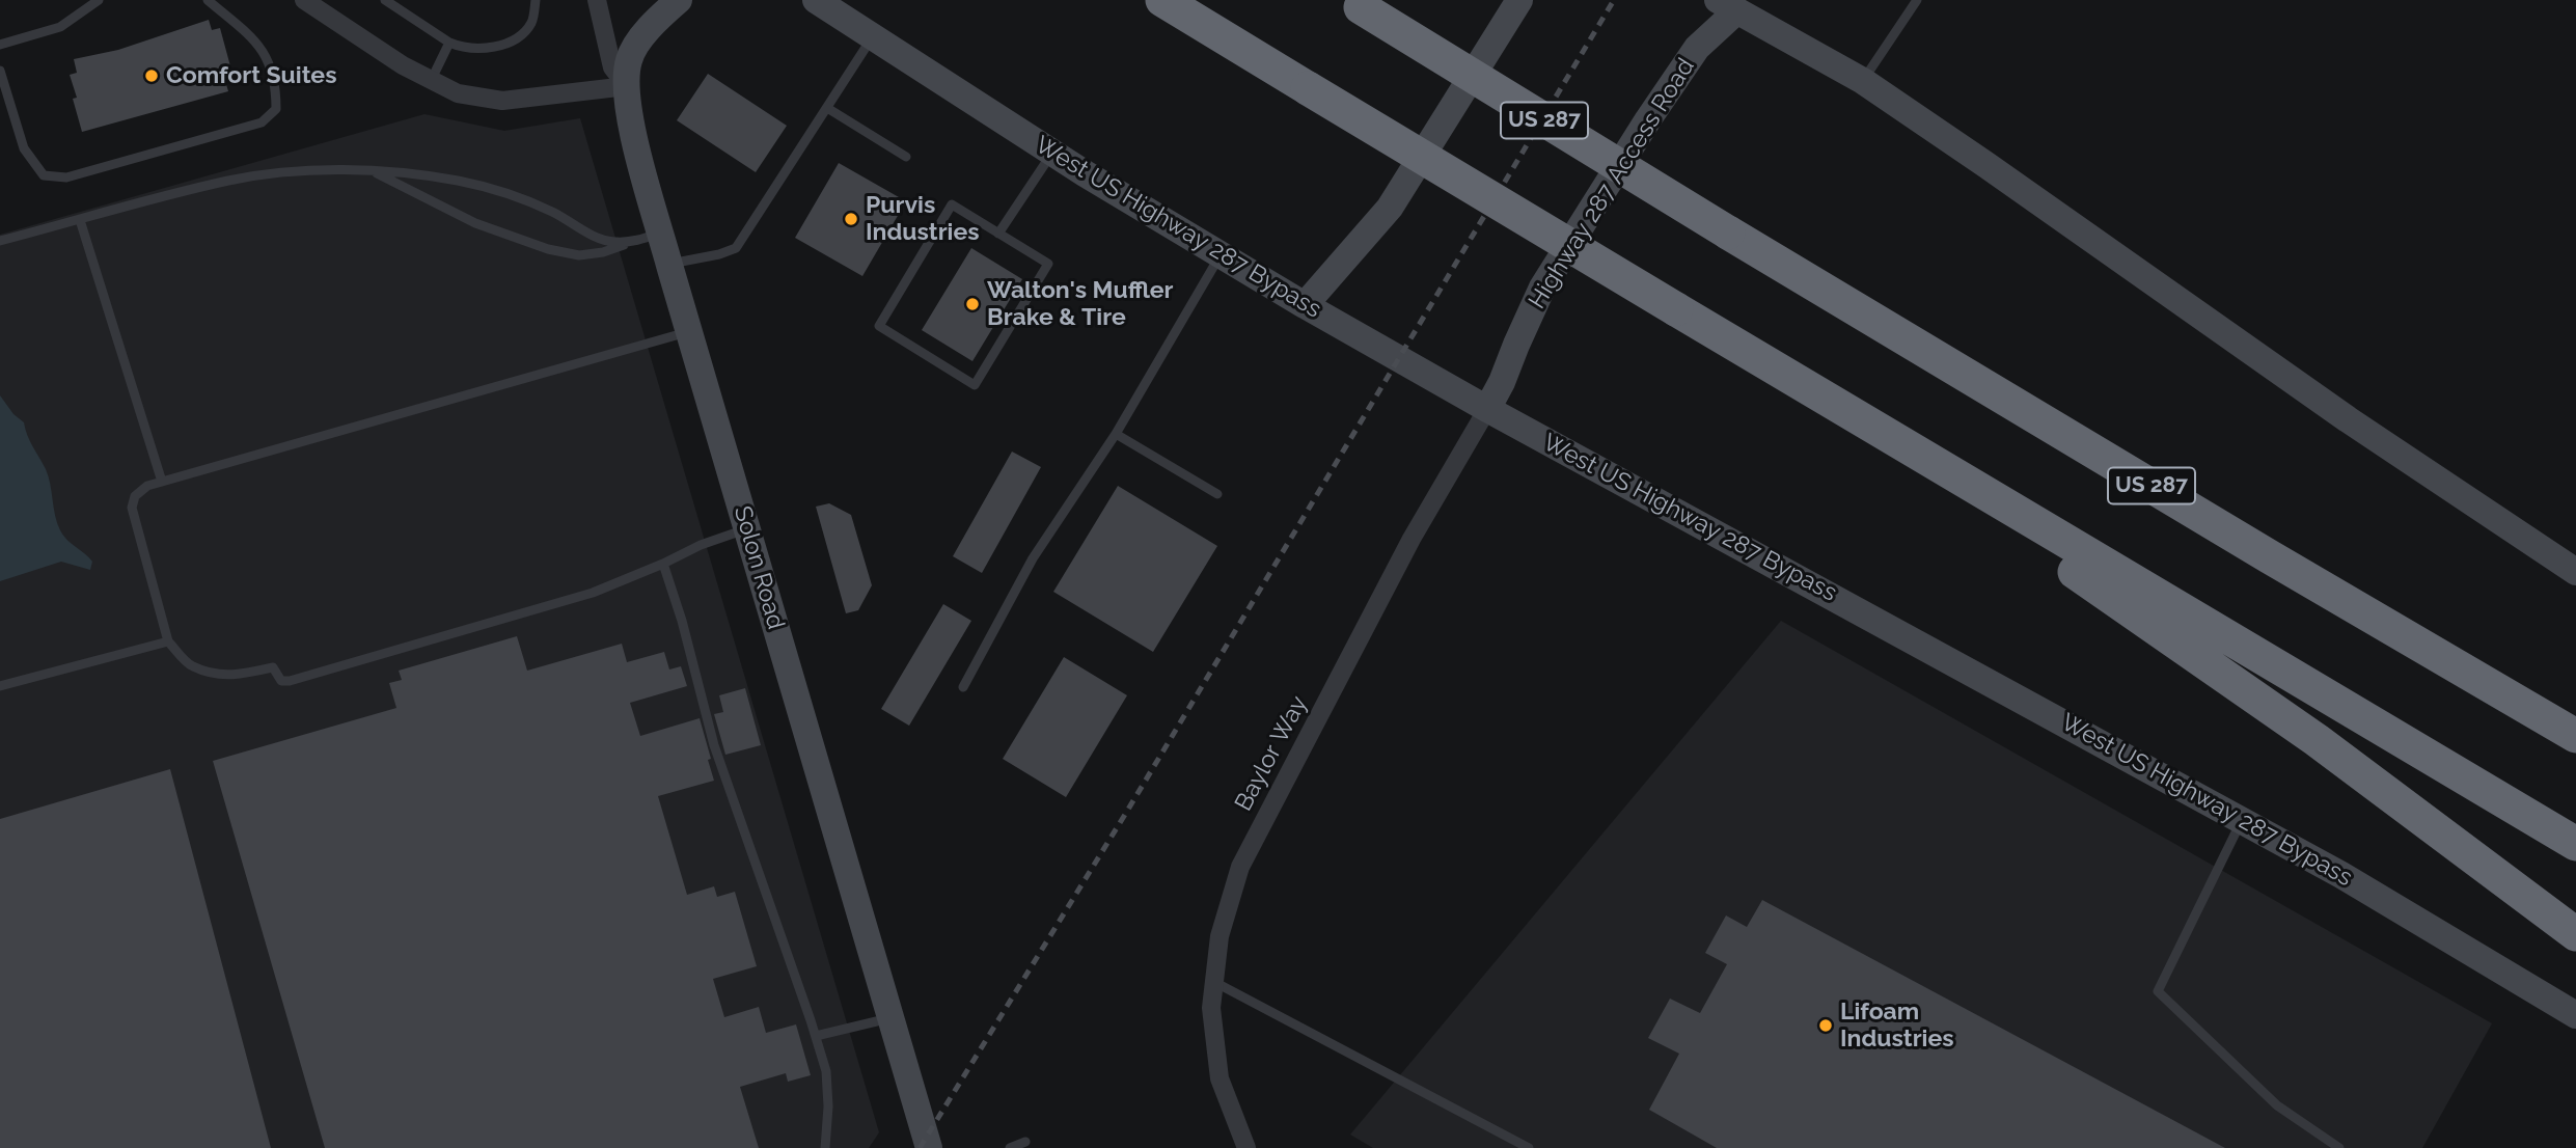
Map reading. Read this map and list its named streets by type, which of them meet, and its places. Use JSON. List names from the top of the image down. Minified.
{"streets":{"highway":["US 287"],"main road":["Highway 287 Access Road","West US Highway 287 Bypass","Solon Road"],"street":["Baylor Way"]},"crossings":[["Highway 287 Access Road","West US Highway 287 Bypass"],["Highway 287 Access Road","Baylor Way"],["West US Highway 287 Bypass","Baylor Way"]],"places":["Comfort Suites","Purvis Industries","Walton's Muffler Brake & Tire","Lifoam Industries"]}
